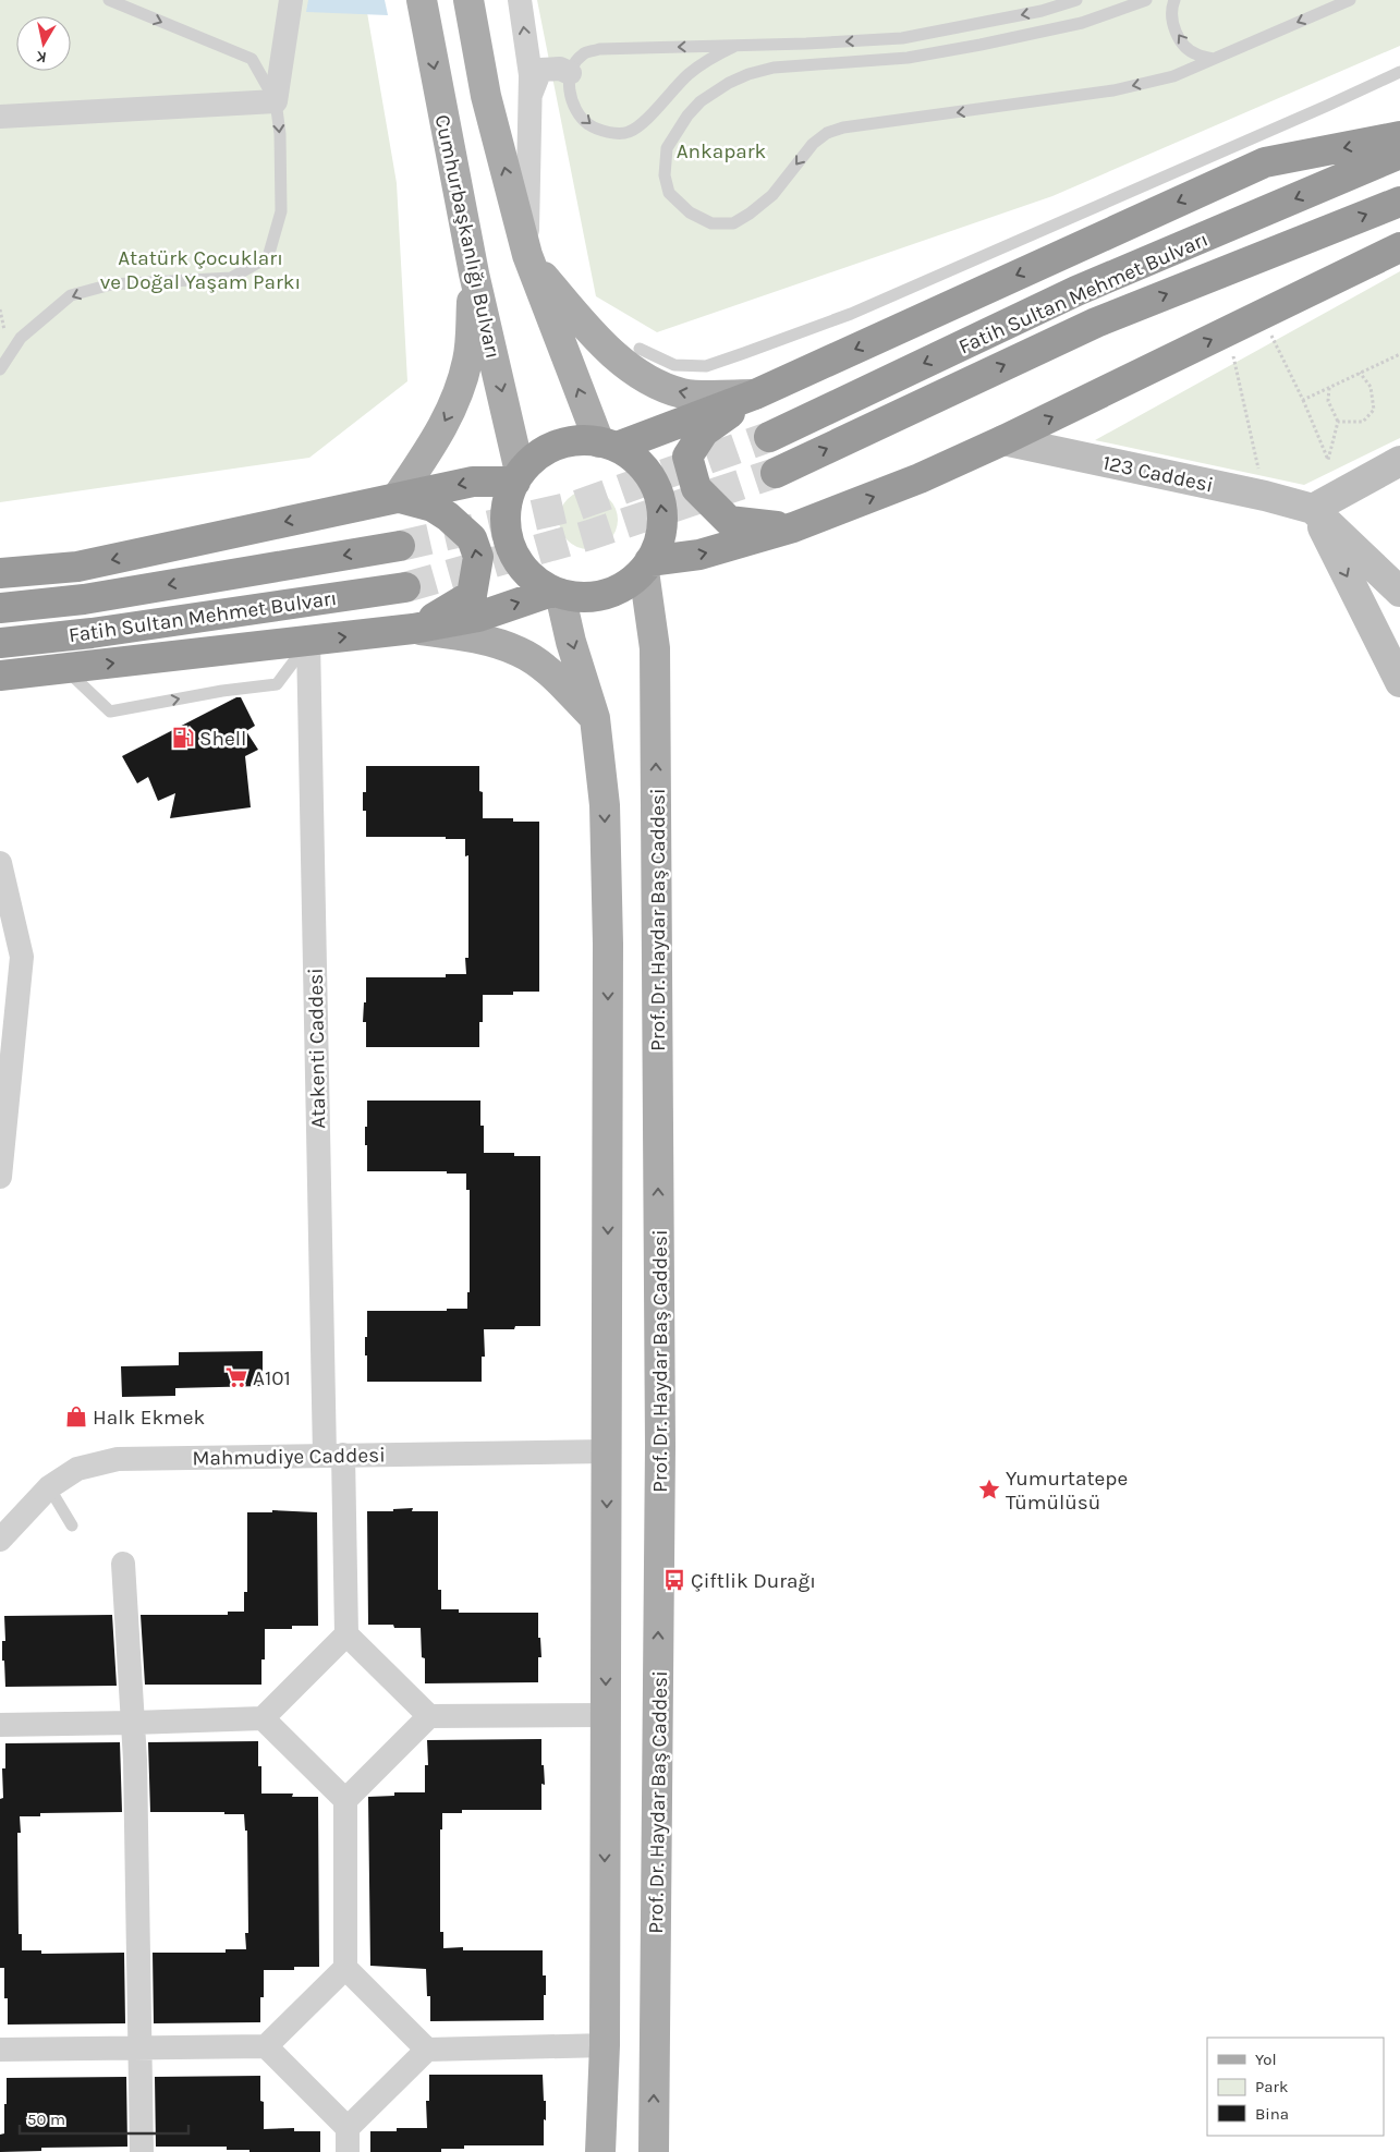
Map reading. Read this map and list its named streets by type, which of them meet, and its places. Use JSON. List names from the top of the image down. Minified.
{"streets":{"highway":["Fatih Sultan Mehmet Bulvarı"],"main road":["Cumhurbaşkanlığı Bulvarı","123 Caddesi","Prof. Dr. Haydar Baş Caddesi"],"street":["Atakenti Caddesi","Mahmudiye Caddesi"]},"crossings":[["Cumhurbaşkanlığı Bulvarı","Prof. Dr. Haydar Baş Caddesi"],["Atakenti Caddesi","Mahmudiye Caddesi"]],"parks":["Ankapark","Atatürk Çocukları ve Doğal Yaşam Parkı"],"places":{"fuel station":["Shell"],"supermarket":["A101"],"shop":["Halk Ekmek"],"place":["Yumurtatepe Tümülüsü"],"bus stop":["Çiftlik Durağı"]},"legend":["Yol","Park","Bina"],"scale_bar":"50 m","north":"bottom"}
